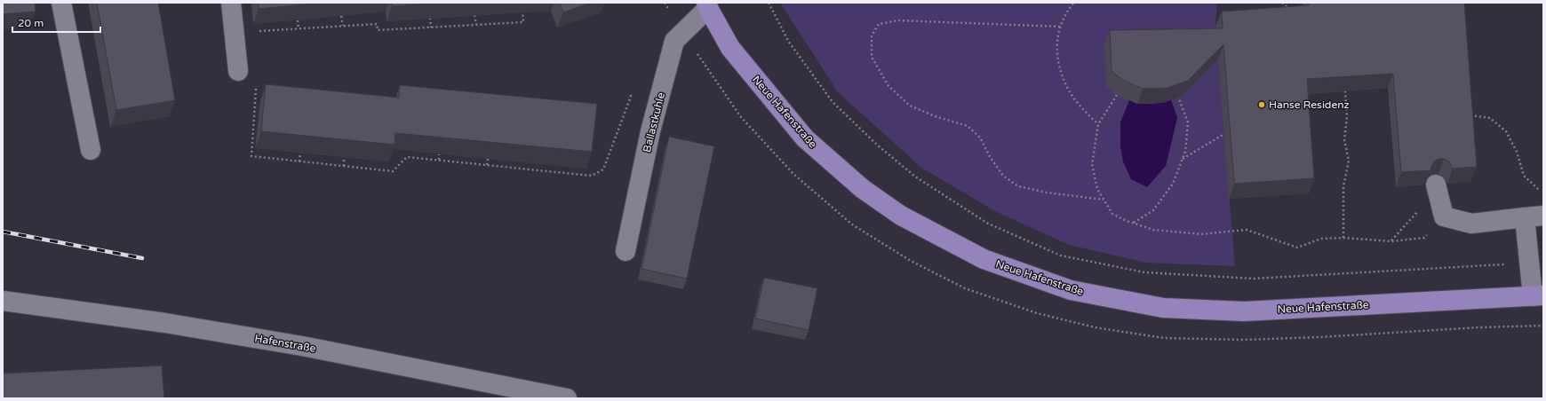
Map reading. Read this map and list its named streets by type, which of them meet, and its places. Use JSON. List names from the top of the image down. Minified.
{"streets":{"main road":["Neue Hafenstraße"],"street":["Ballastkuhle","Hafenstraße"]},"crossings":[["Neue Hafenstraße","Ballastkuhle"]],"places":["Hanse Residenz"],"scale_bar":"20 m"}
